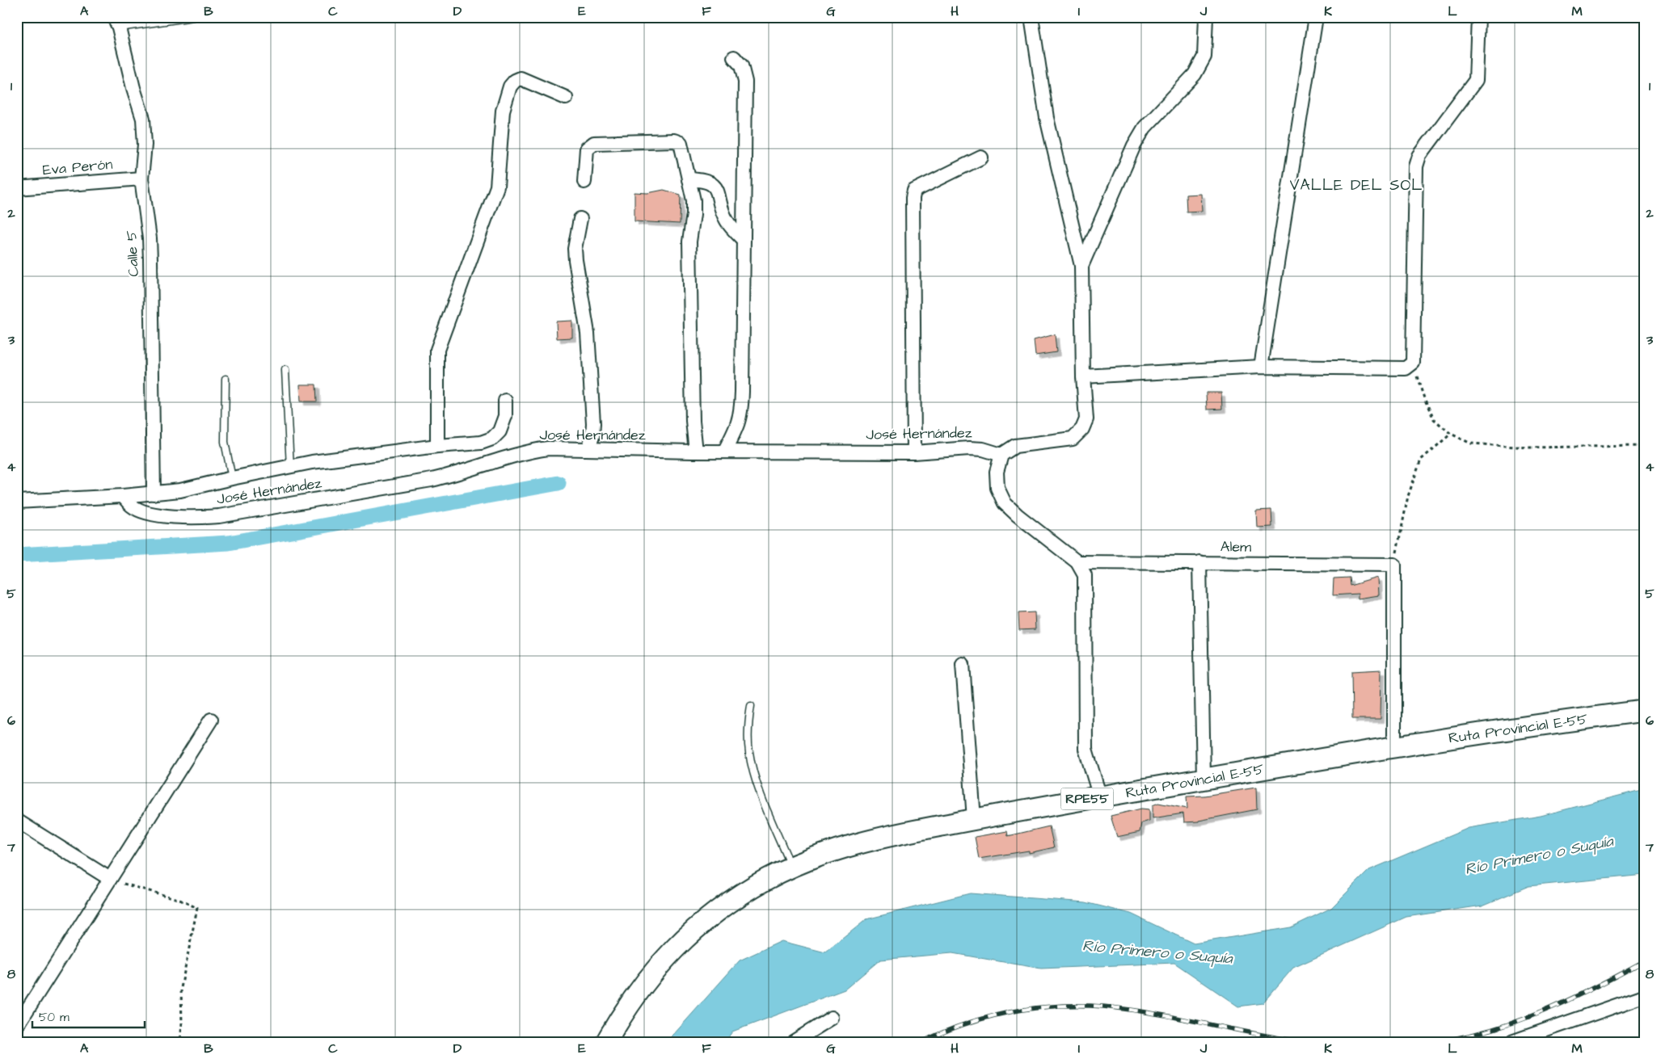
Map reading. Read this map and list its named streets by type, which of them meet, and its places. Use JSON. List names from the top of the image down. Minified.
{"streets":{"main road":["Ruta Provincial E-55","RPE55"],"street":["Eva Perón","Calle 5","José Hernández","Alem"]},"crossings":[["Eva Perón","Calle 5"],["Calle 5","José Hernández"]],"districts":["VALLE DEL SOL"],"water":["Río Primero o Suquía"],"scale_bar":"50 m","grid":{"columns":["A","B","C","D","E","F","G","H","I","J","K","L","M"],"rows":["1","2","3","4","5","6","7","8"]}}
